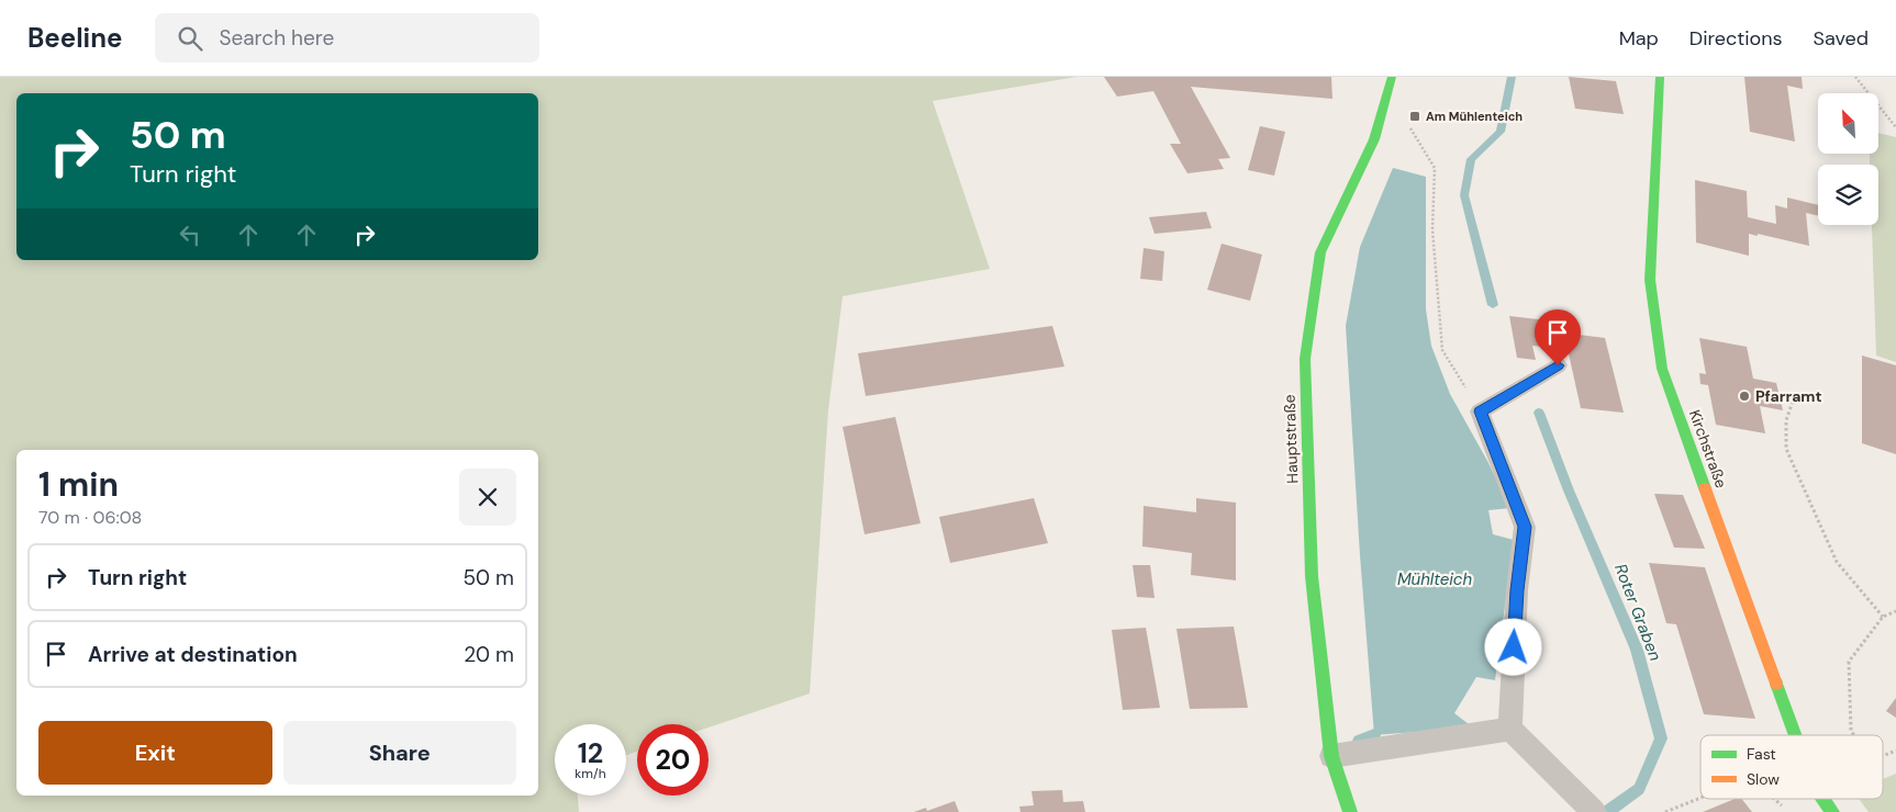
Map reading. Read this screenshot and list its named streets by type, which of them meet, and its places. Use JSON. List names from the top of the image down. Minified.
{"streets":{"street":["Hauptstraße","Kirchstraße"]},"water":["Mühlteich","Roter Graben"],"places":{"transit":["Am Mühlenteich"],"other":["Pfarramt"]},"legend":["Fast","Slow"],"north":"top left","page":{"header":"Beeline","search":"Search here","nav":["Map","Directions","Saved"],"turn":["50 m","Turn right"],"heading":["1 min","70 m · 06:08"],"list":[{"name":"Turn right","value":"50 m"},{"name":"Arrive at destination","value":"20 m"}],"buttons":["Exit","Share"],"speed":"12 km/h","limit":"20"}}
